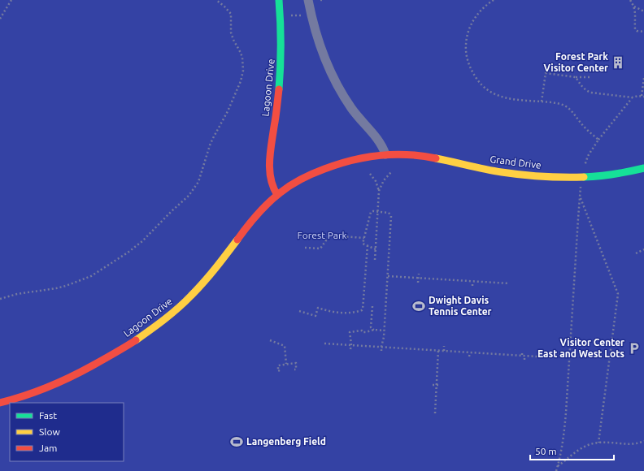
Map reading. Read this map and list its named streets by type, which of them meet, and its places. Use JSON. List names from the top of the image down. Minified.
{"streets":{"street":["Lagoon Drive","Grand Drive"]},"crossings":[["Lagoon Drive","Grand Drive"]],"parks":["Forest Park"],"places":{"building":["Forest Park Visitor Center"],"sports":["Dwight Davis Tennis Center","Langenberg Field"],"parking":["Visitor Center East and West Lots"]},"legend":["Fast","Slow","Jam"],"scale_bar":"50 m"}
